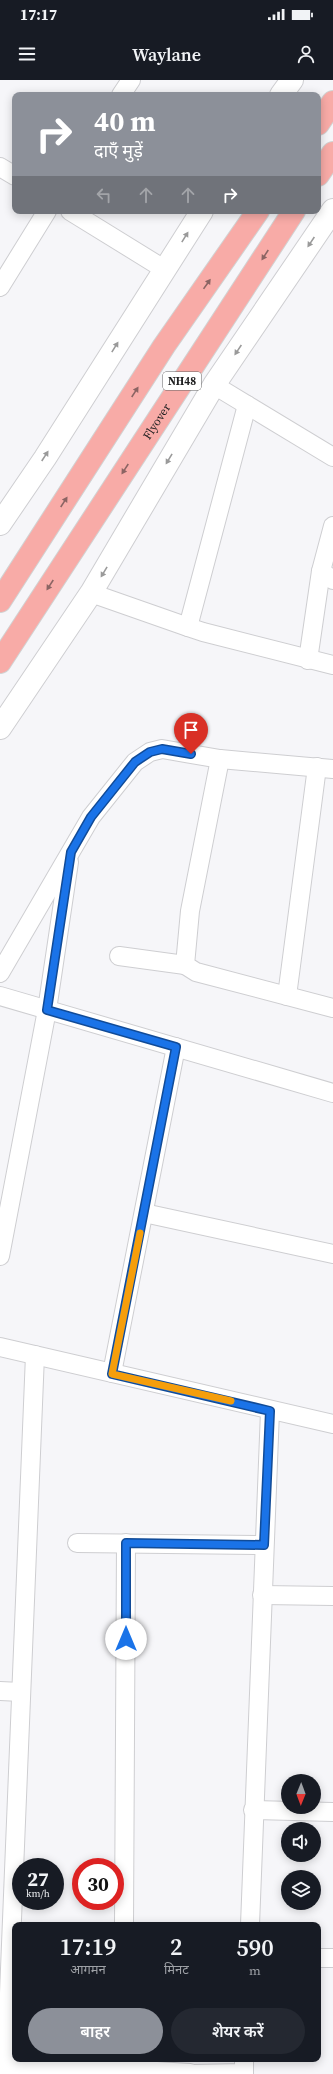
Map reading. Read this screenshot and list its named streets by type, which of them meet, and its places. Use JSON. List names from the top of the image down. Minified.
{"streets":{"highway":["NH48","Flyover"]},"north":"bottom","page":{"status":"17:17","header":"Waylane","turn":["40 m","दाएँ मुड़ें"],"speed":"27 km/h","limit":"30","eta":["17:19","आगमन","2","मिनट","590","m"],"buttons":["बाहर","शेयर करें"]}}
